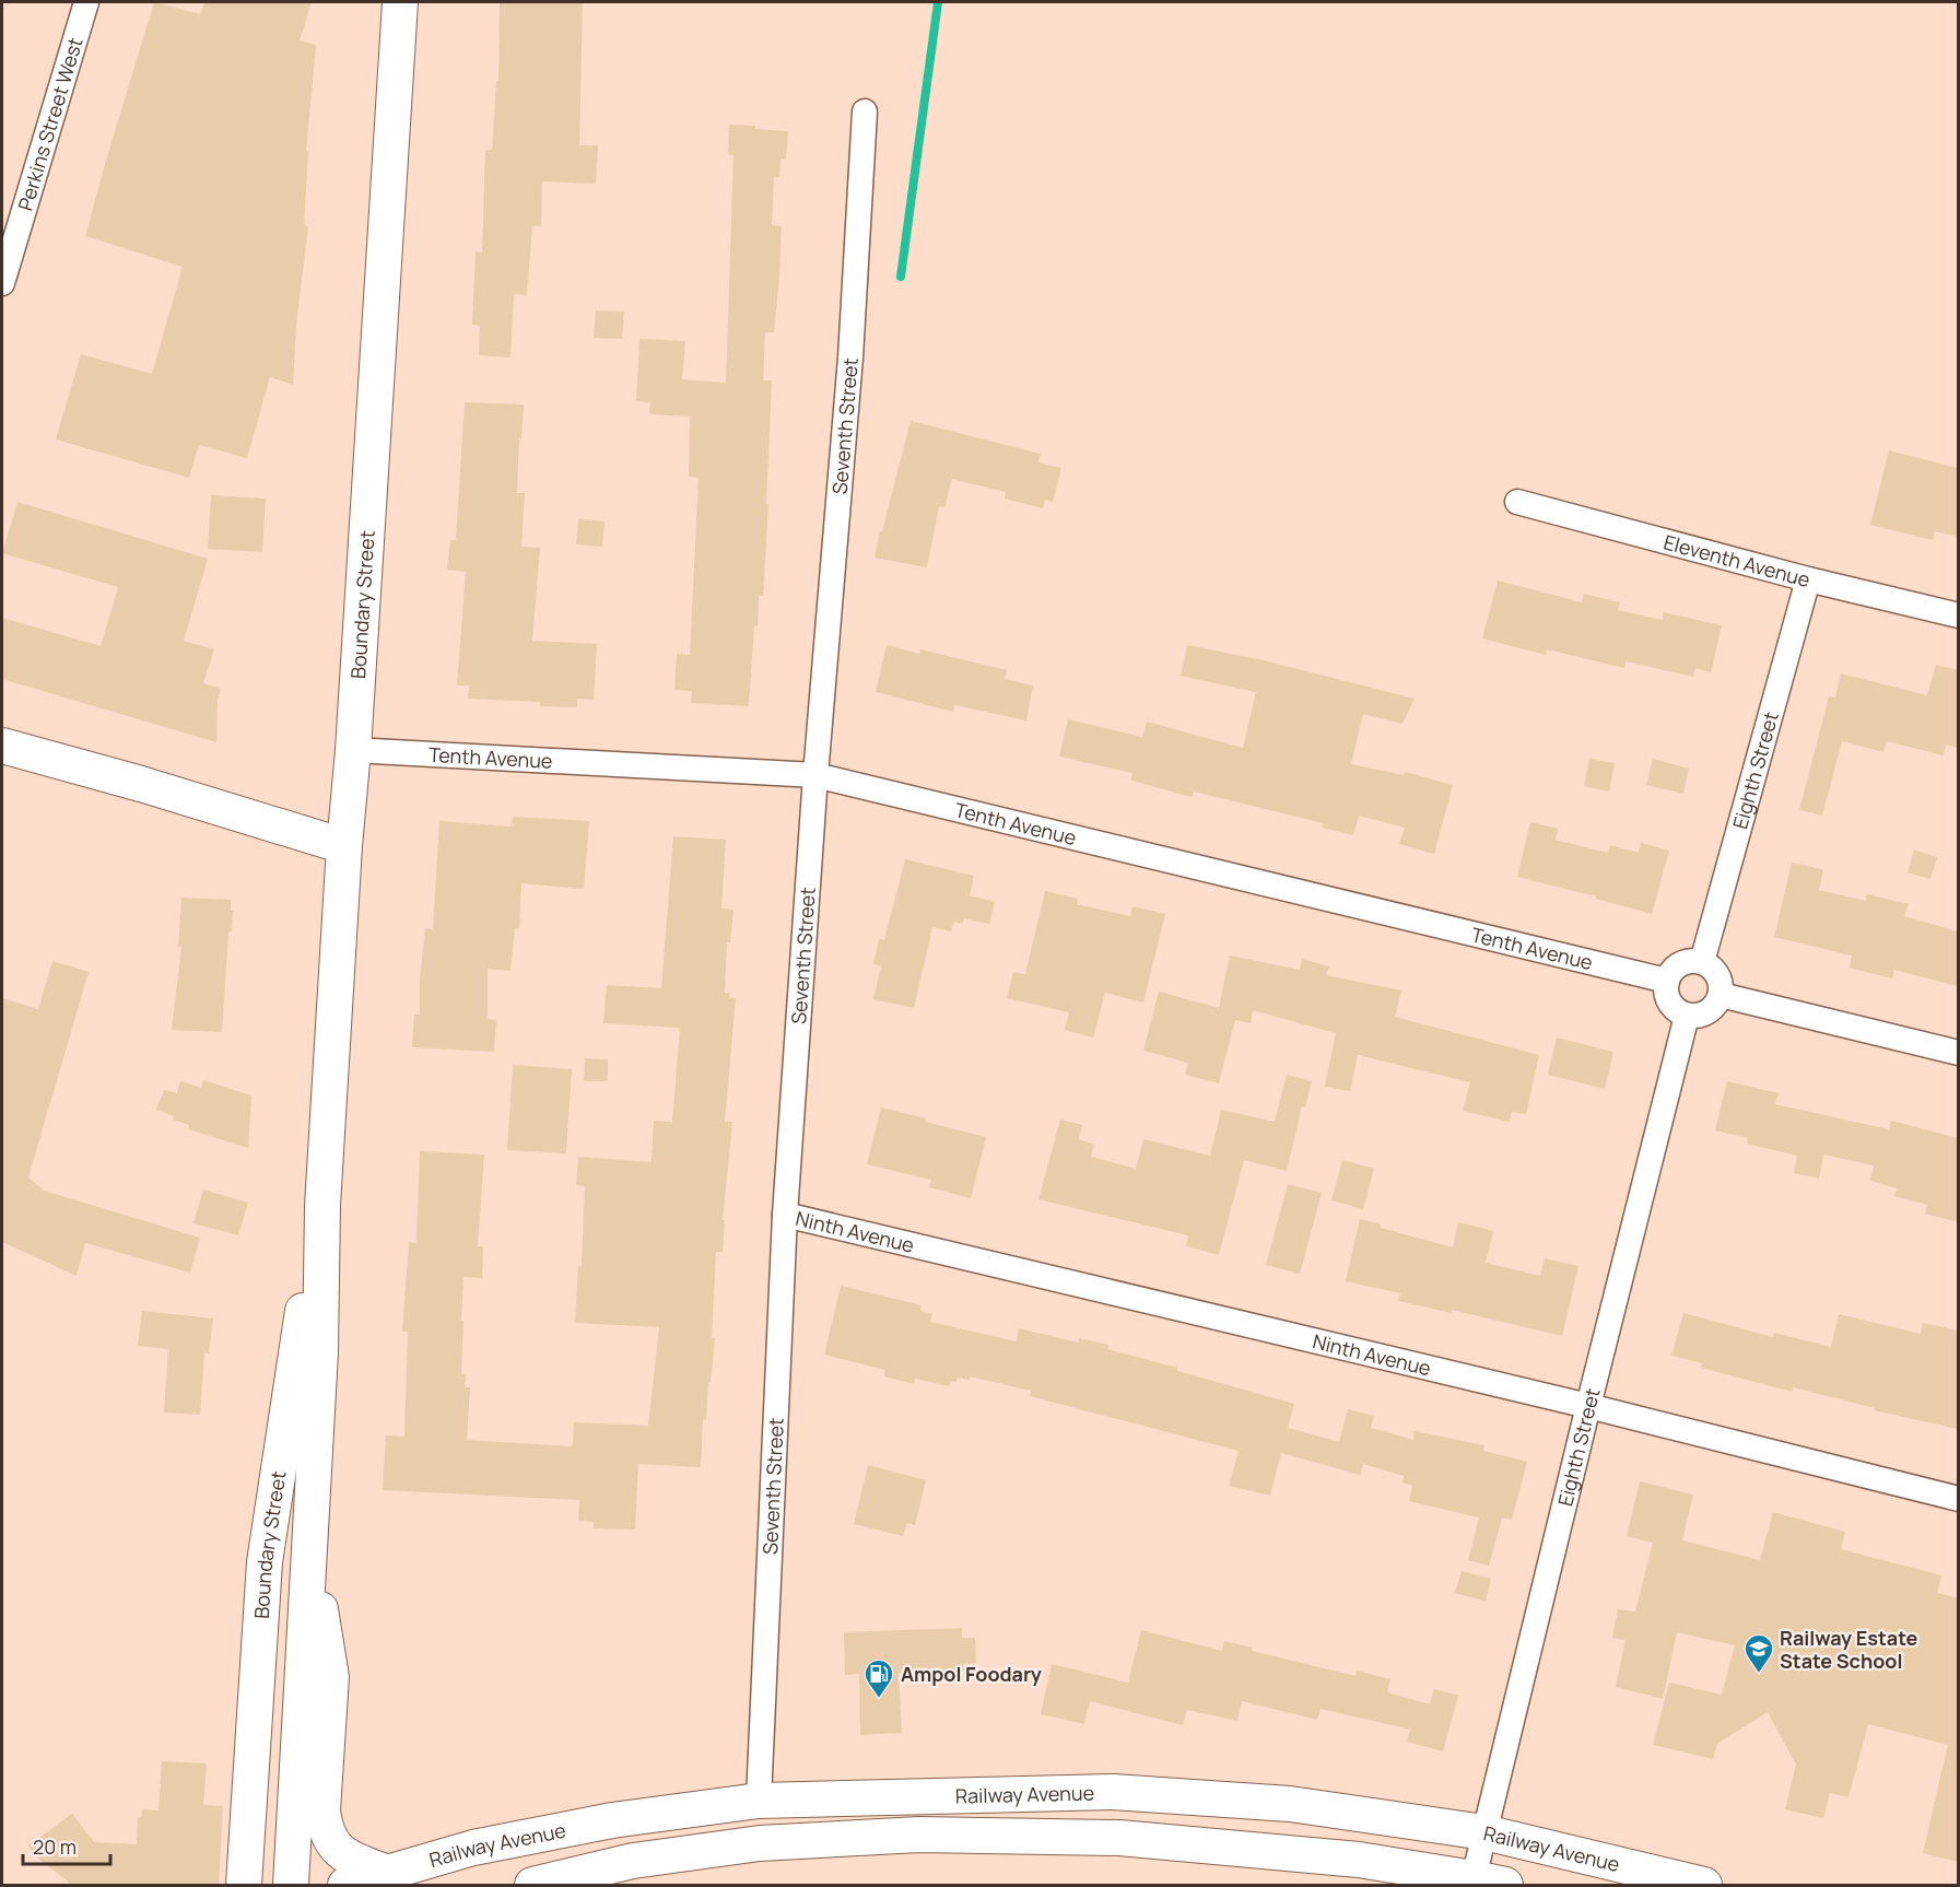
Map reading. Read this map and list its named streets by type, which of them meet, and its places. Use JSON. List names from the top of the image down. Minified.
{"streets":{"main road":["Boundary Street","Railway Avenue"],"street":["Perkins Street West","Seventh Street","Eleventh Avenue","Tenth Avenue","Eighth Street","Ninth Avenue"]},"crossings":[["Seventh Street","Tenth Avenue"],["Seventh Street","Ninth Avenue"],["Seventh Street","Railway Avenue"],["Eleventh Avenue","Eighth Street"],["Boundary Street","Tenth Avenue"],["Tenth Avenue","Eighth Street"],["Eighth Street","Ninth Avenue"],["Eighth Street","Railway Avenue"]],"places":{"school or university":["Railway Estate State School"],"fuel station":["Ampol Foodary"]},"scale_bar":"20 m"}
